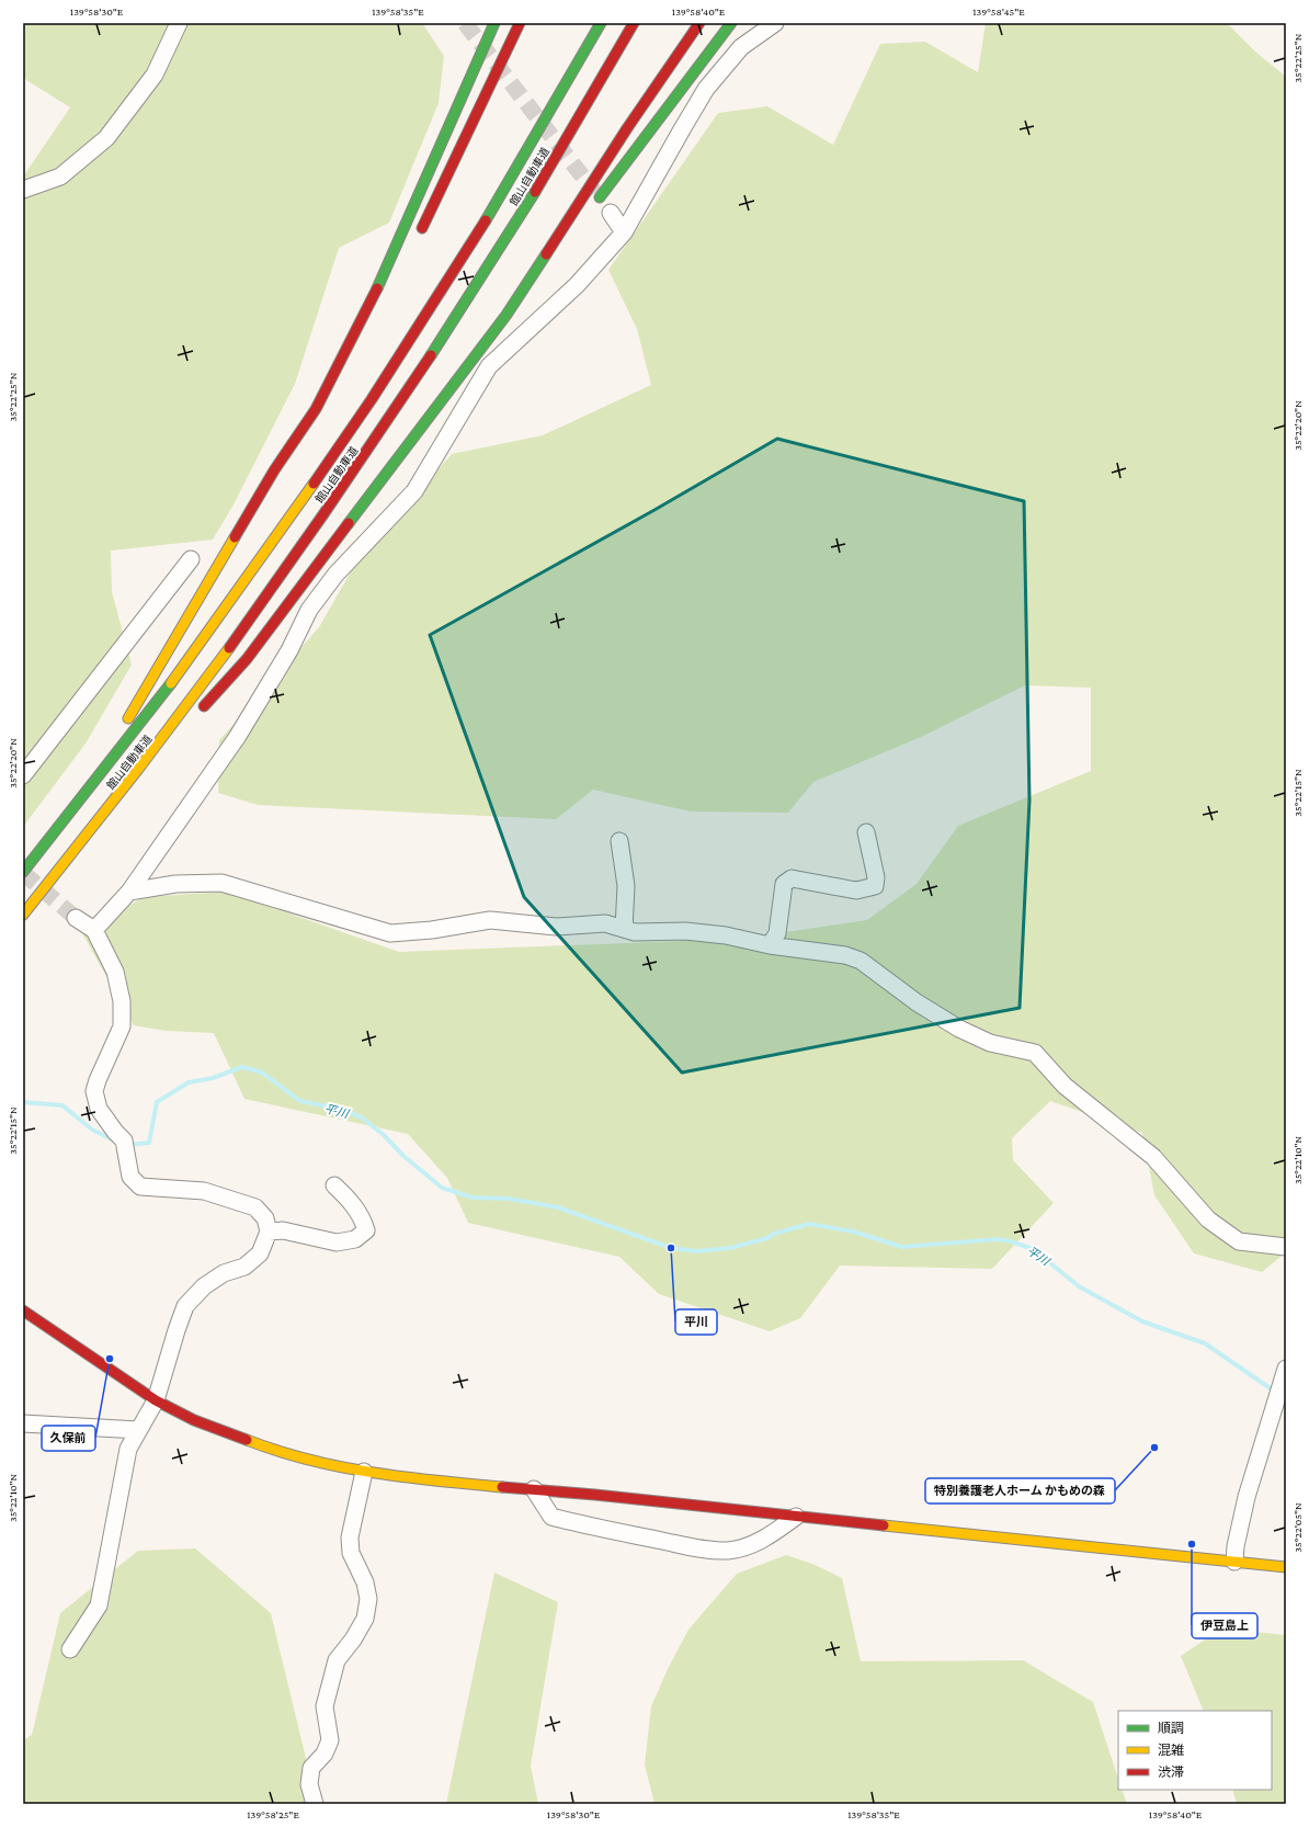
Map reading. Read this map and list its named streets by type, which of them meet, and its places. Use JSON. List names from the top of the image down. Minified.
{"streets":{"main road":["館山自動車道"]},"water":["平川"],"places":["平川","久保前","特別養護老人ホーム かもめの森","伊豆島上"],"legend":["順調","混雑","渋滞"],"coordinates":["139°58'30\"E","139°58'35\"E","139°58'40\"E","139°58'45\"E","35°22'25\"N","35°22'20\"N","35°22'15\"N","35°22'10\"N","35°22'05\"N","139°58'25\"E"]}
